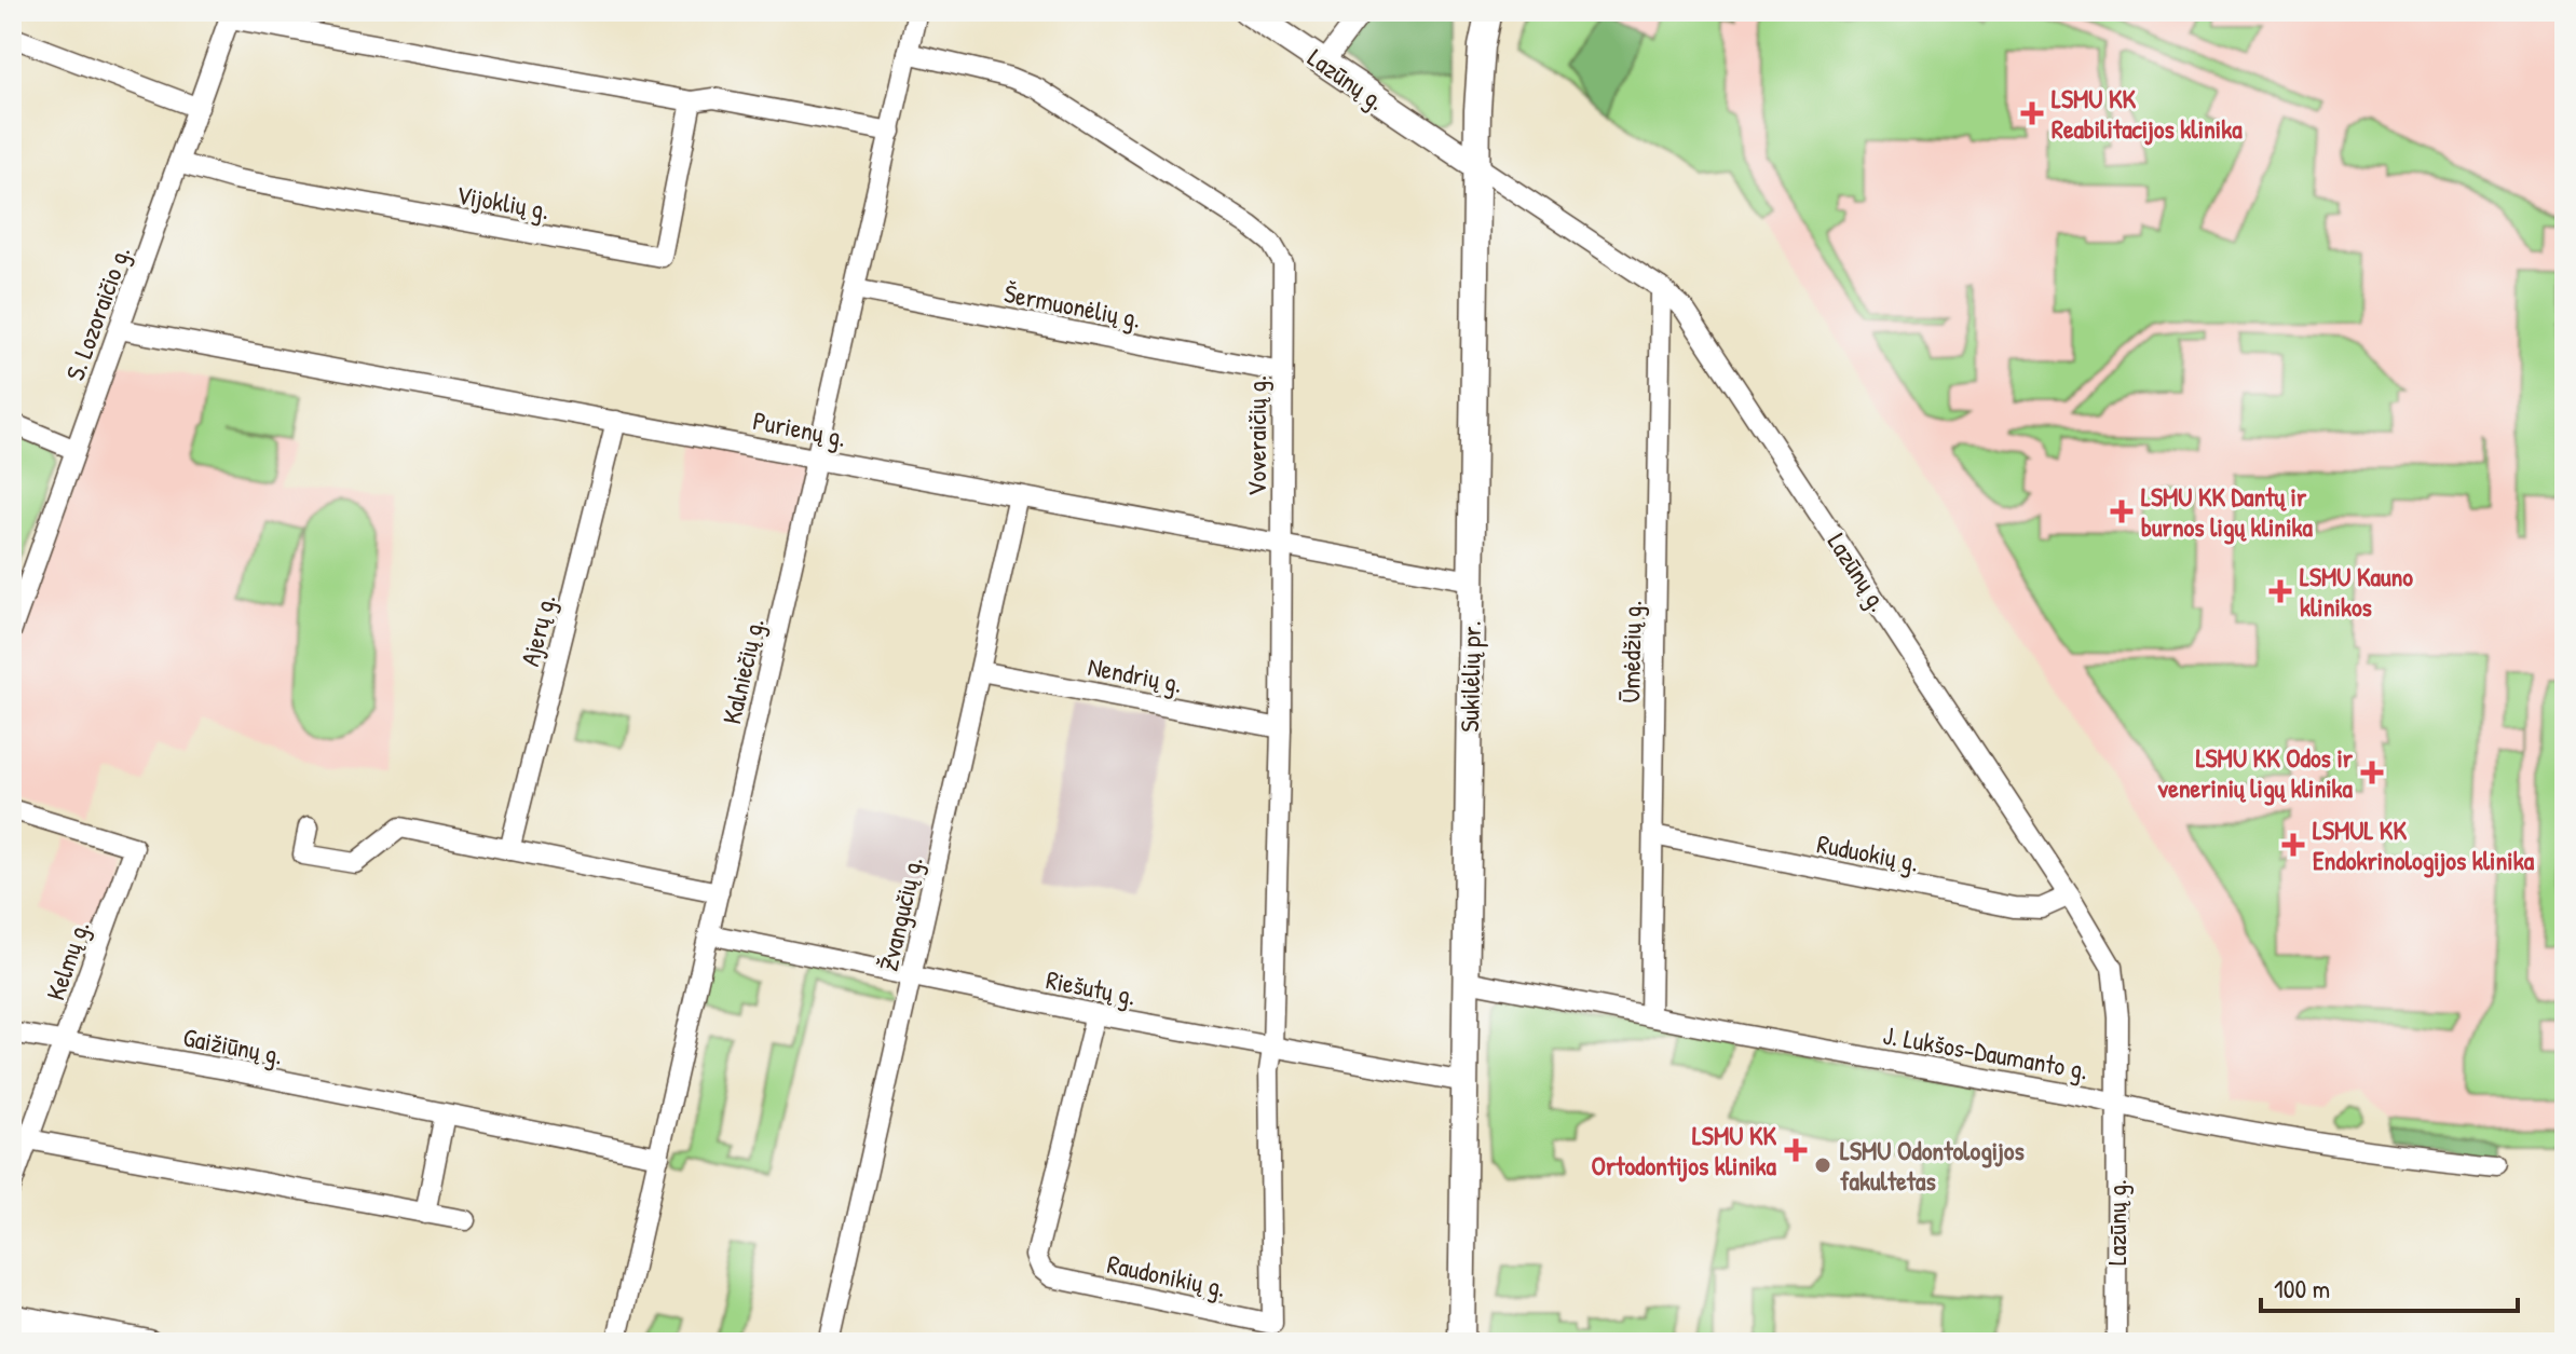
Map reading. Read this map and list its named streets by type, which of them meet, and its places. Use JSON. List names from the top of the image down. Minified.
{"streets":{"main road":["Lazūnų g.","Sukilėlių pr."],"street":["Vijoklių g.","Šermuonėlių g.","S. Lozoraičio g.","Purienų g.","Voveraičių g.","Ajerų g.","Ūmėdžių g.","Kalniečių g.","Nendrių g.","Ruduokių g.","Žvangučių g.","Kelmų g.","Riešutų g.","Gaižiūnų g.","J. Lukšos-Daumanto g.","Raudonikių g."]},"crossings":[["Lazūnų g.","Ūmėdžių g."],["Lazūnų g.","Sukilėlių pr."],["Lazūnų g.","Ruduokių g."],["Lazūnų g.","J. Lukšos-Daumanto g."],["Vijoklių g.","S. Lozoraičio g."],["Šermuonėlių g.","Voveraičių g."],["Šermuonėlių g.","Kalniečių g."],["S. Lozoraičio g.","Purienų g."],["Purienų g.","Voveraičių g."],["Purienų g.","Ajerų g."],["Purienų g.","Kalniečių g."],["Purienų g.","Sukilėlių pr."],["Purienų g.","Žvangučių g."],["Voveraičių g.","Kalniečių g."],["Voveraičių g.","Nendrių g."],["Voveraičių g.","Riešutų g."],["Voveraičių g.","Raudonikių g."],["Ūmėdžių g.","Ruduokių g."],["Ūmėdžių g.","J. Lukšos-Daumanto g."],["Kalniečių g.","Riešutų g."],["Kalniečių g.","Gaižiūnų g."],["Nendrių g.","Žvangučių g."],["Sukilėlių pr.","Riešutų g."],["Sukilėlių pr.","J. Lukšos-Daumanto g."],["Žvangučių g.","Riešutų g."],["Kelmų g.","Gaižiūnų g."],["Riešutų g.","Raudonikių g."]],"places":{"health":["LSMU KK Reabilitacijos klinika","LSMU KK Dantų ir burnos ligų klinika","LSMU Kauno klinikos","LSMU KK Odos ir venerinių ligų klinika","LSMUL KK Endokrinologijos klinika","LSMU KK Ortodontijos klinika"],"other":["LSMU Odontologijos fakultetas"]},"scale_bar":"100 m"}
